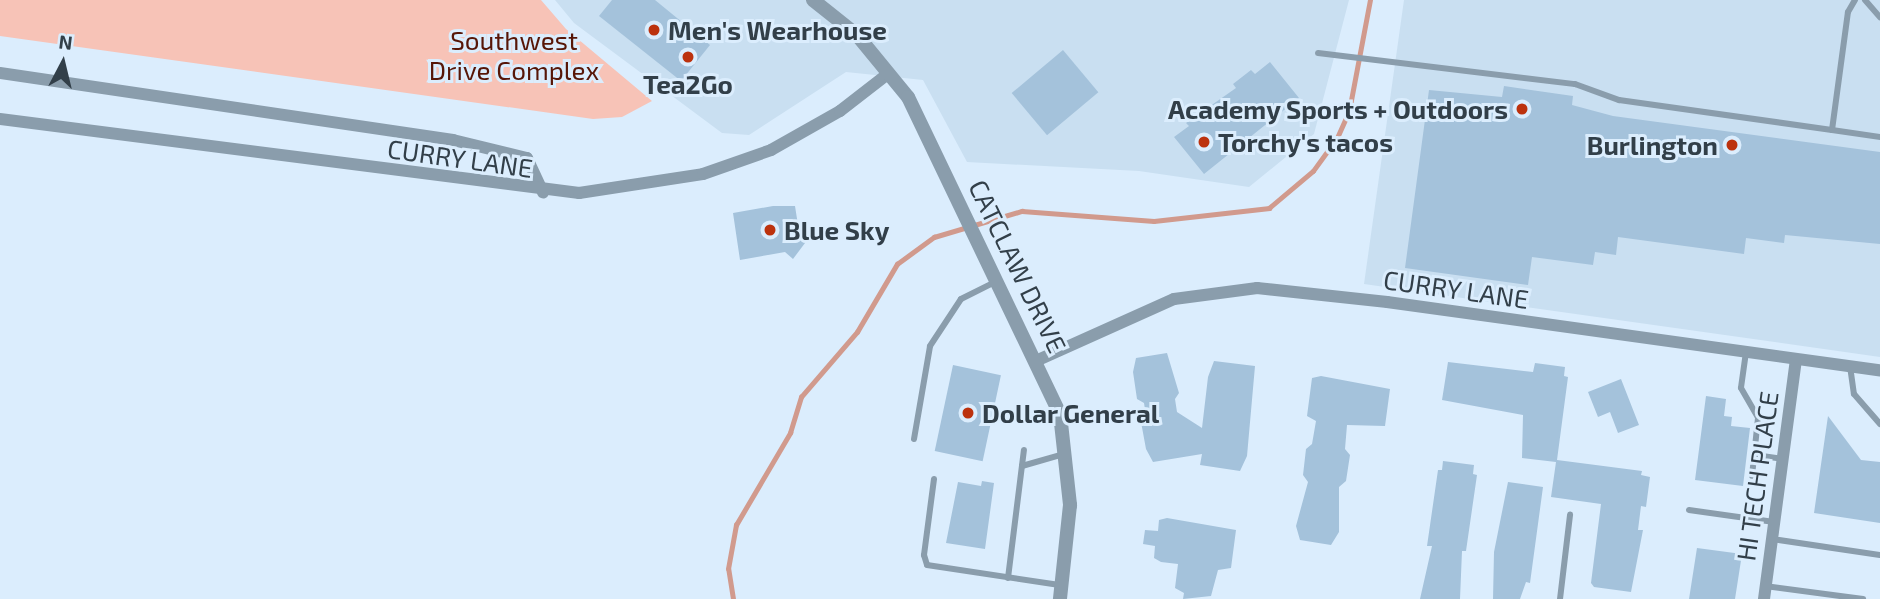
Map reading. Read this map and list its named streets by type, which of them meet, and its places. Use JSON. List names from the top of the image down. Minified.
{"streets":{"street":["CURRY LANE","CATCLAW DRIVE","HI TECH PLACE"]},"crossings":[["CURRY LANE","CATCLAW DRIVE"],["CURRY LANE","HI TECH PLACE"]],"parks":["Southwest Drive Complex"],"places":["Men's Wearhouse","Tea2Go","Academy Sports + Outdoors","Torchy's tacos","Burlington","Blue Sky","Dollar General"],"north":"top"}
